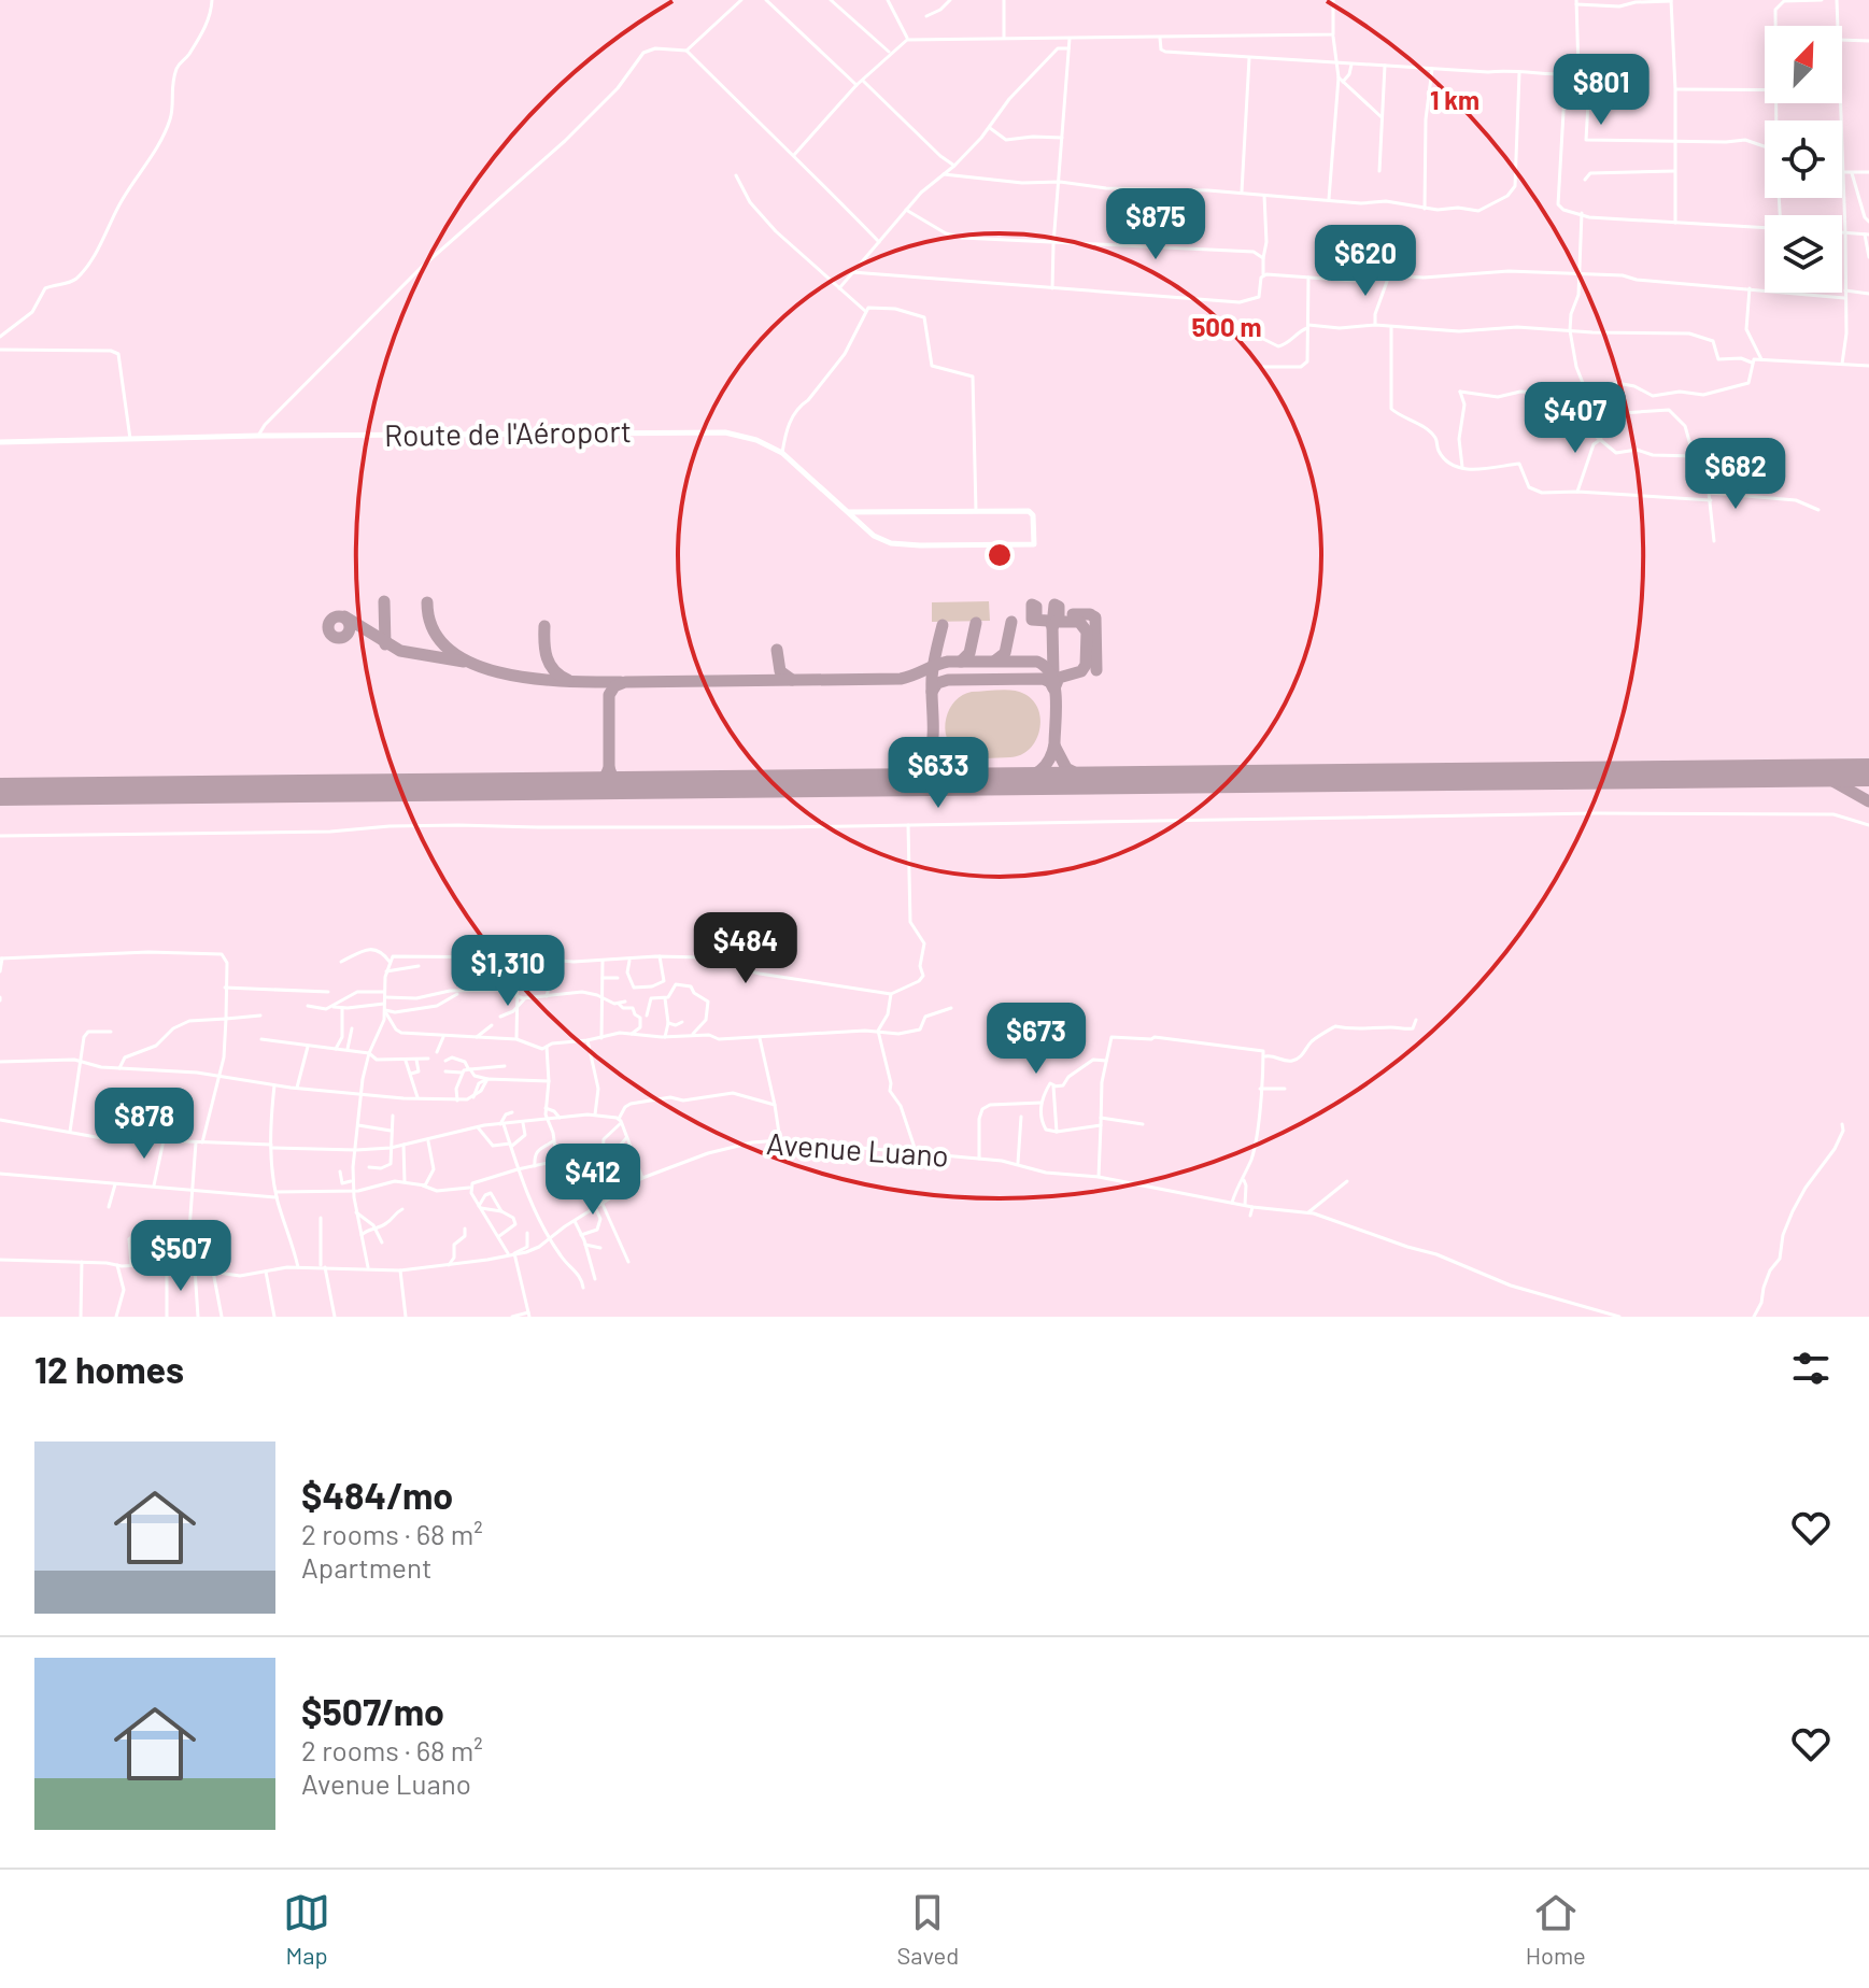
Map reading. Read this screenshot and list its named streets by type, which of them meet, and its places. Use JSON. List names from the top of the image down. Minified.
{"streets":{"main road":["Route de l'Aéroport"],"street":["Avenue Luano"]},"north":"top right","page":{"price":["$801","$875","$620","$407","$682","$633","$484","$1,310","$673","$878","$412","$507"],"heading":"12 homes","list":[{"name":"$484/mo","note":"2 rooms · 68 m² · Apartment"},{"name":"$507/mo","note":"2 rooms · 68 m² · Avenue Luano"}],"tabs":["Map","Saved","Home"]},"rings":["1 km","500 m"]}
